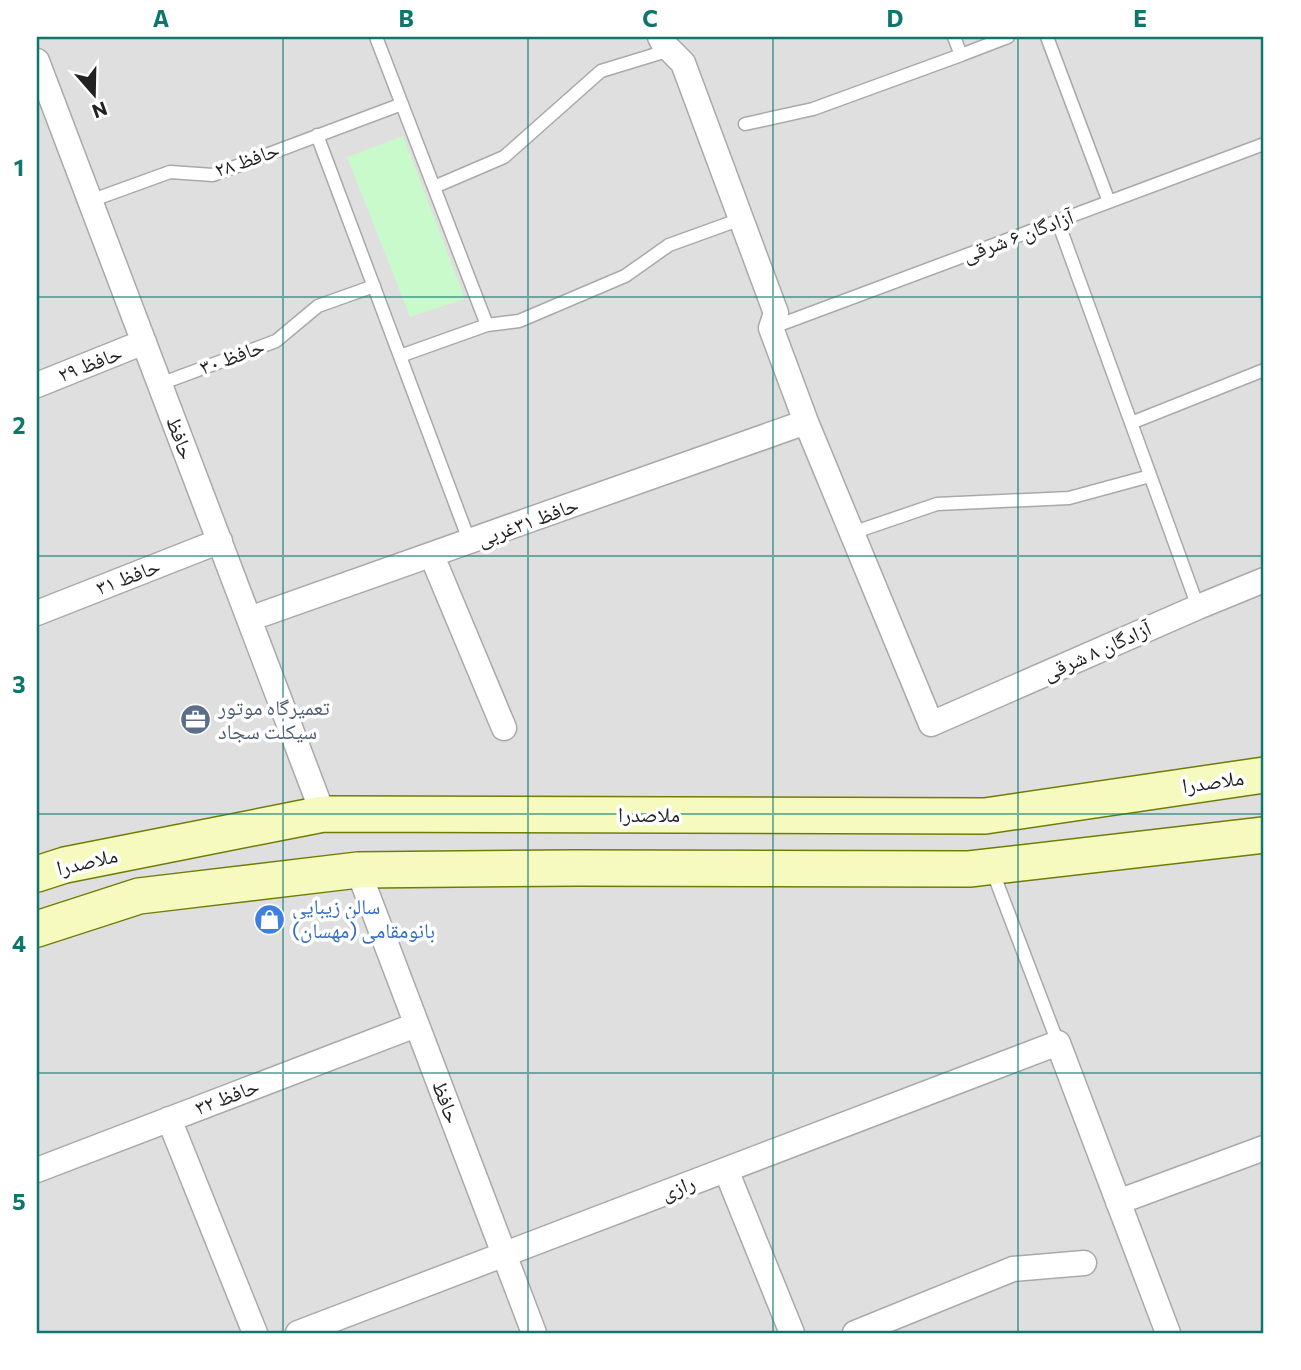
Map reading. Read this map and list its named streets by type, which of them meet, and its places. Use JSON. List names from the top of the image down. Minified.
{"streets":{"main road":["ملاصدرا"],"street":["حافظ ۲۹","حافظ","حافظ ۳۱غربی","حافظ ۳۱","آزادگان ۸ شرقی","حافظ ۳۲","رازی"],"lane":["حافظ ۲۸","آزادگان ۶ شرقی","حافظ ۳۰"]},"crossings":[["حافظ ۲۸","حافظ"],["حافظ ۳۰","حافظ"],["حافظ ۲۹","حافظ"],["حافظ","حافظ ۳۱غربی"],["حافظ","حافظ ۳۱"],["حافظ","ملاصدرا"],["حافظ","حافظ ۳۲"],["حافظ","رازی"]],"places":{"office":["تعمیرگاه موتور سیکلت سجاد"],"shop":["سالن زیبایی بانومقامی (مهسان)"]},"north":"bottom","grid":{"columns":["A","B","C","D","E"],"rows":["1","2","3","4","5"]}}
